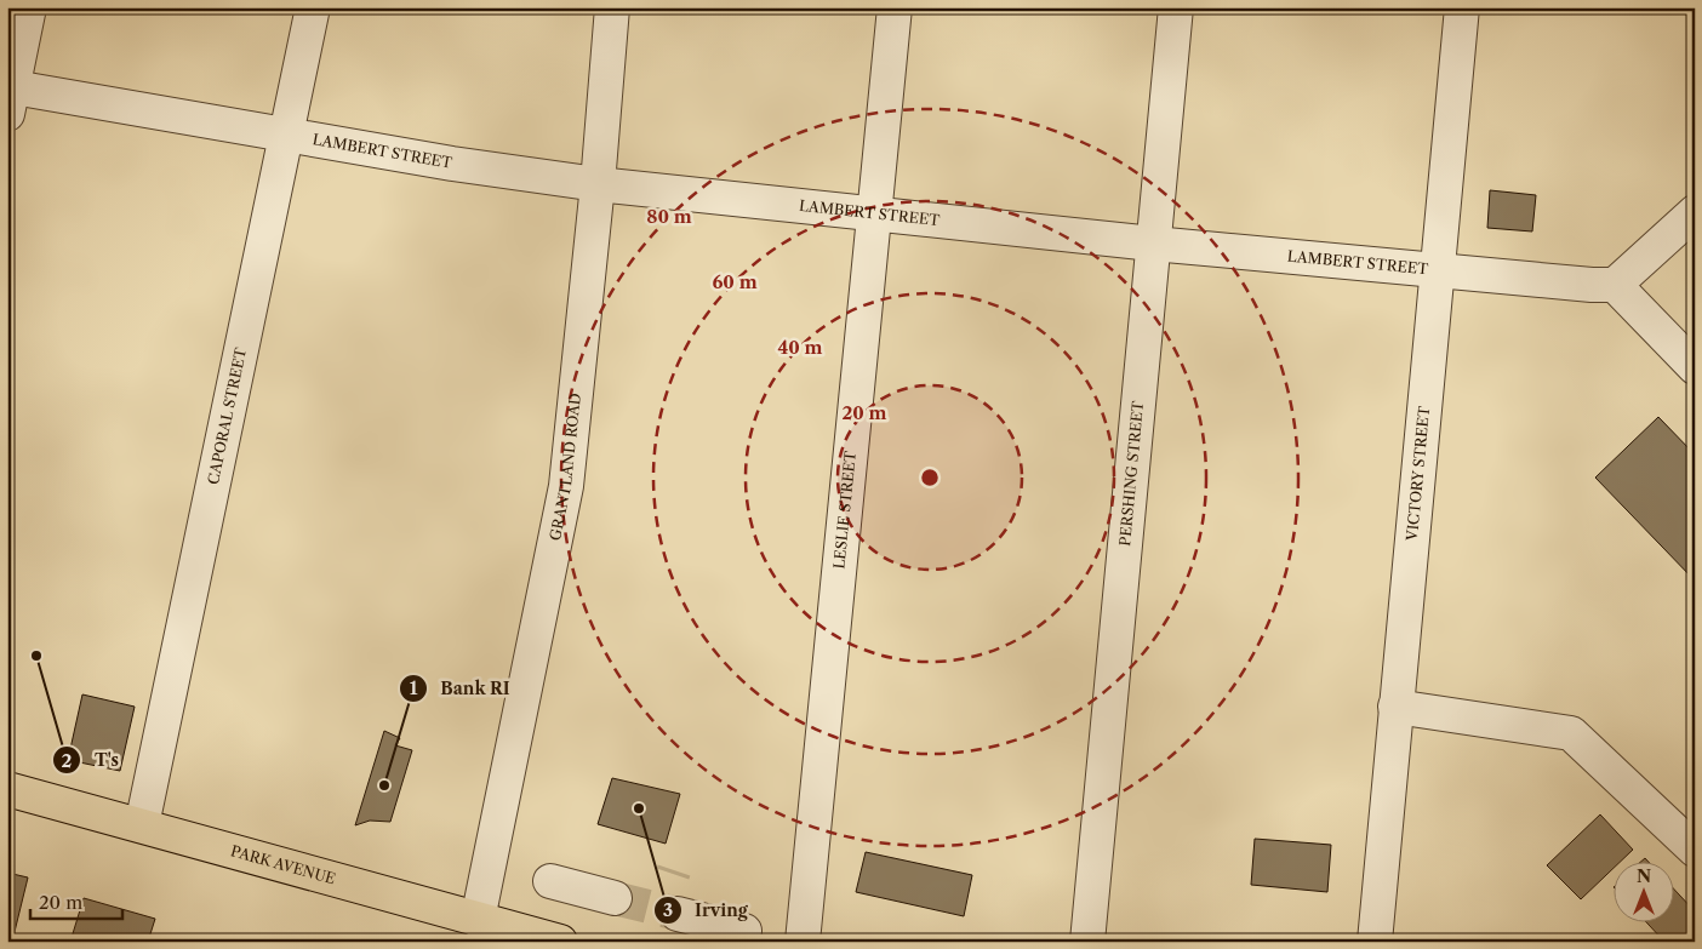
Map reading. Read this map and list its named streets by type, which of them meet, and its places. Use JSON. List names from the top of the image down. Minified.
{"streets":{"main road":["PARK AVENUE"],"street":["LAMBERT STREET","CAPORAL STREET","GRANTLAND ROAD","PERSHING STREET","VICTORY STREET","LESLIE STREET"]},"crossings":[["LAMBERT STREET","CAPORAL STREET"],["LAMBERT STREET","GRANTLAND ROAD"],["LAMBERT STREET","PERSHING STREET"],["LAMBERT STREET","VICTORY STREET"],["LAMBERT STREET","LESLIE STREET"],["CAPORAL STREET","PARK AVENUE"],["GRANTLAND ROAD","PARK AVENUE"]],"places":["T's","Bank RI","Irving"],"scale_bar":"20 m","north":"top","rings":["80 m","60 m","40 m","20 m"]}
